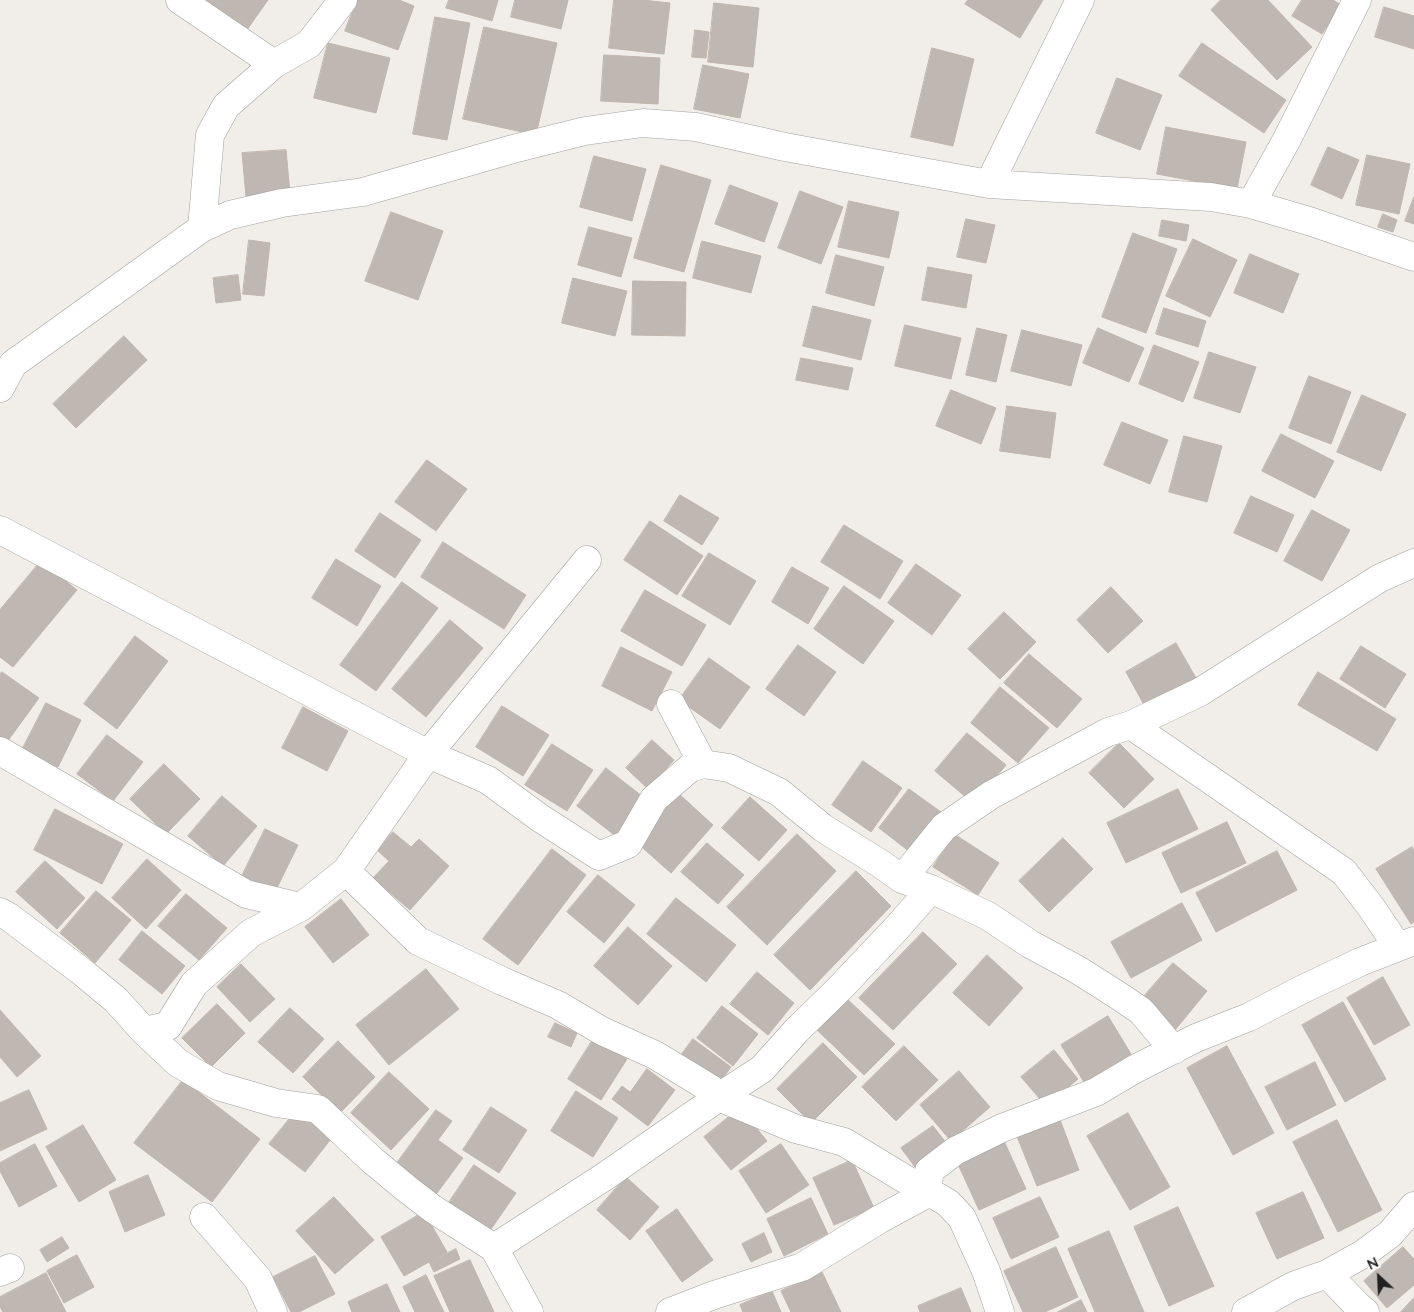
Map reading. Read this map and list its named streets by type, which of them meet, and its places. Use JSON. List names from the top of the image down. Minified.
{"north":"top left"}
